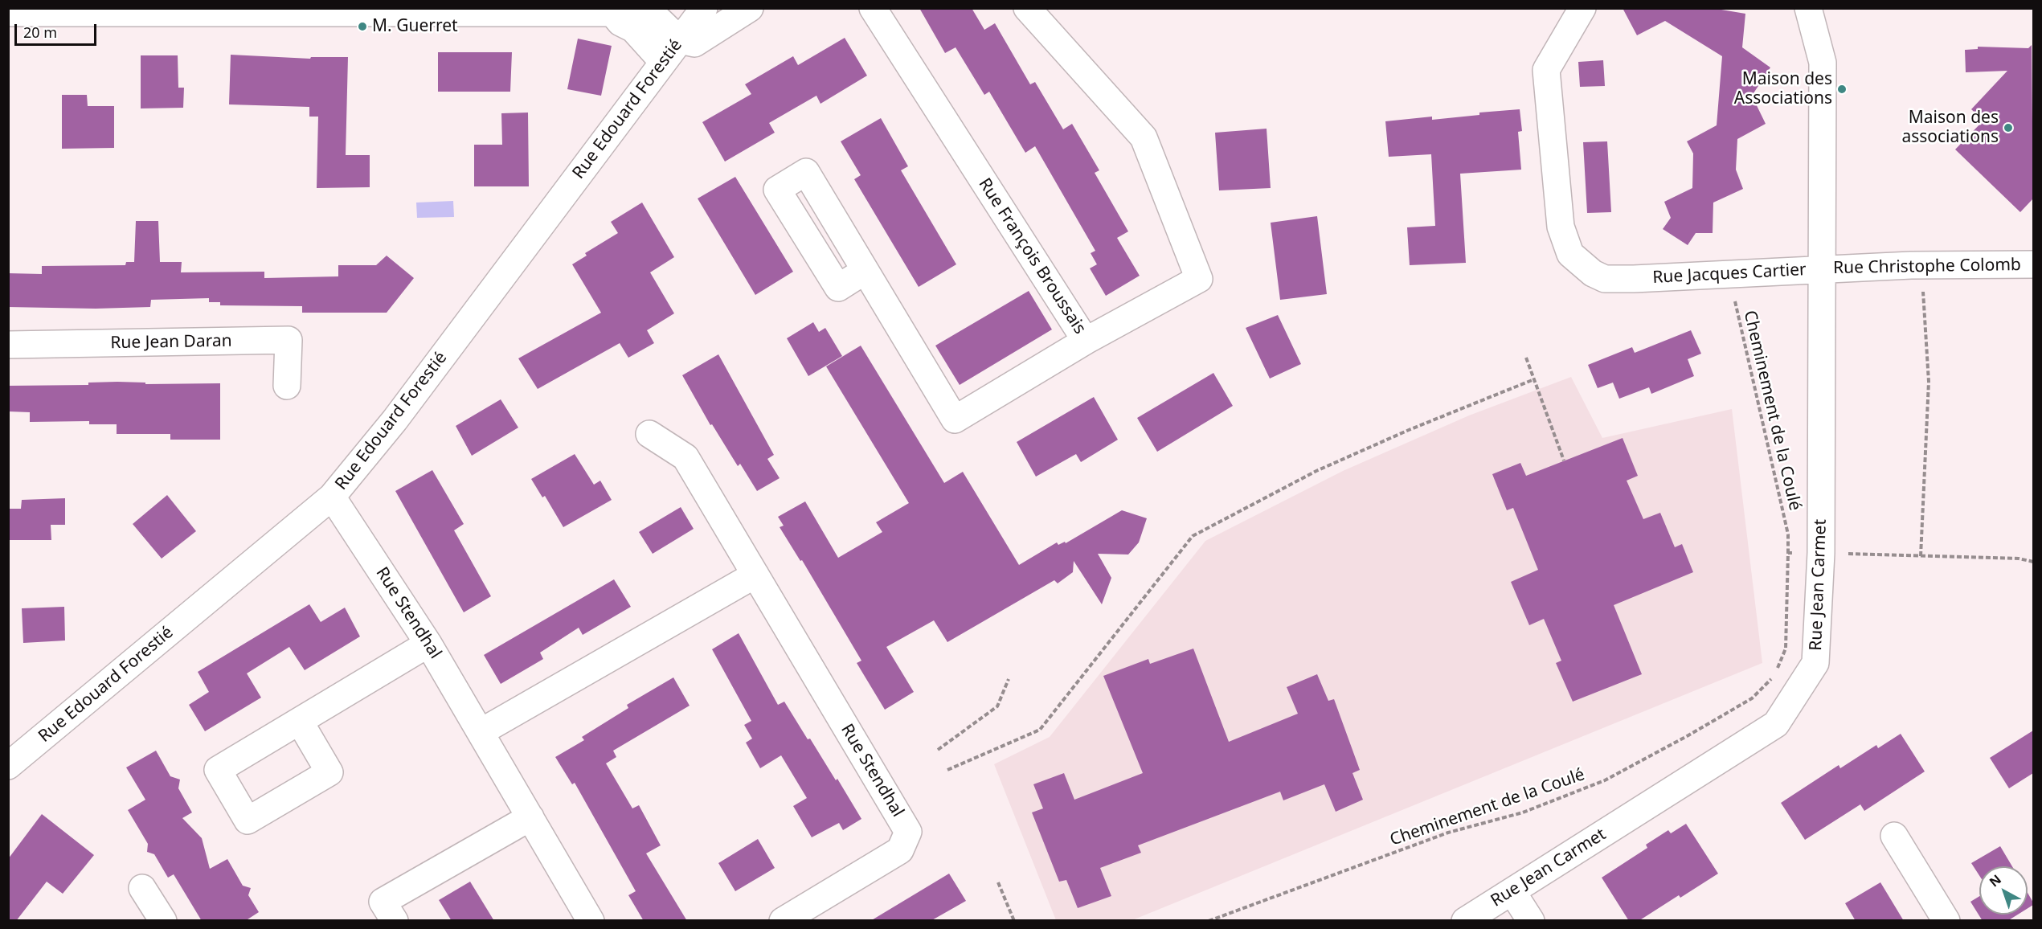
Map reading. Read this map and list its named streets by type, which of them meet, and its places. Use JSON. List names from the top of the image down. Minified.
{"streets":{"street":["Rue Edouard Forestié","Rue François Broussais","Rue Christophe Colomb","Rue Jacques Cartier","Rue Jean Daran","Rue Jean Carmet","Rue Stendhal"],"path":["Cheminement de la Coulé"]},"crossings":[["Rue Edouard Forestié","Rue Stendhal"],["Rue Christophe Colomb","Rue Jacques Cartier"],["Rue Christophe Colomb","Rue Jean Carmet"],["Rue Jacques Cartier","Cheminement de la Coulé"],["Rue Jacques Cartier","Rue Jean Carmet"]],"places":["M. Guerret","Maison des Associations","Maison des associations"],"scale_bar":"20 m","north":"top left"}
